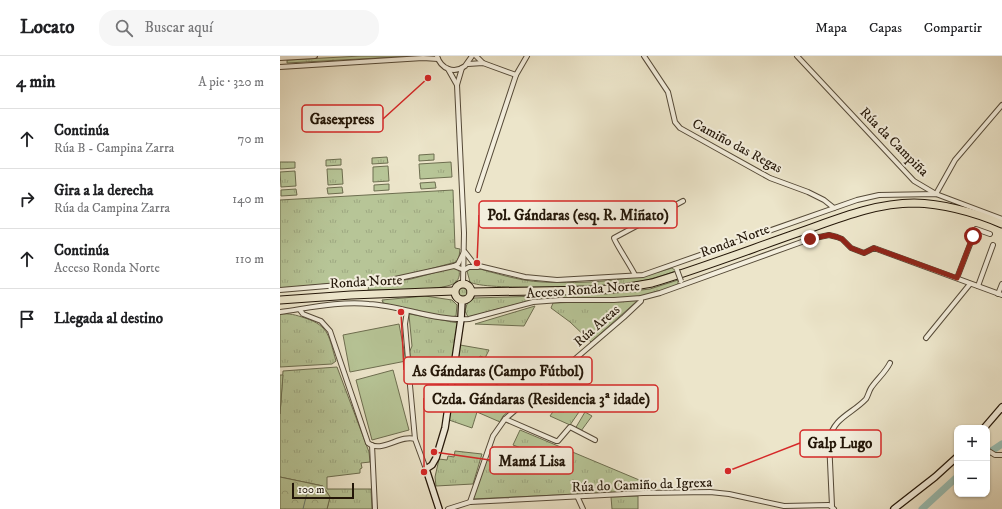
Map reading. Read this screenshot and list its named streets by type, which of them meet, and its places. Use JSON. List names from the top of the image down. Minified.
{"streets":{"highway":["Ronda Norte"],"street":["Rúa da Campiña","Camiño das Regas","Acceso Ronda Norte","Rúa Areas","Rúa do Camiño da Igrexa"]},"crossings":[["Acceso Ronda Norte","Rúa Areas"],["Rúa Areas","Rúa do Camiño da Igrexa"]],"places":["Gasexpress","Pol. Gándaras (esq. R. Miñato)","As Gándaras (Campo Fútbol)","Mamá Lisa","Galp Lugo","Czda. Gándaras (Residencia 3ª idade)"],"scale_bar":"100 m","page":{"header":"Locato","search":"Buscar aquí","nav":["Mapa","Capas","Compartir"],"heading":["4 min","A pie · 320 m"],"list":[["Continúa","Rúa B - Campina Zarra","70 m"],["Gira a la derecha","Rúa da Campina Zarra","140 m"],["Continúa","Acceso Ronda Norte","110 m"],"Llegada al destino"],"map_buttons":["+","−"],"scale":"100 m"}}
